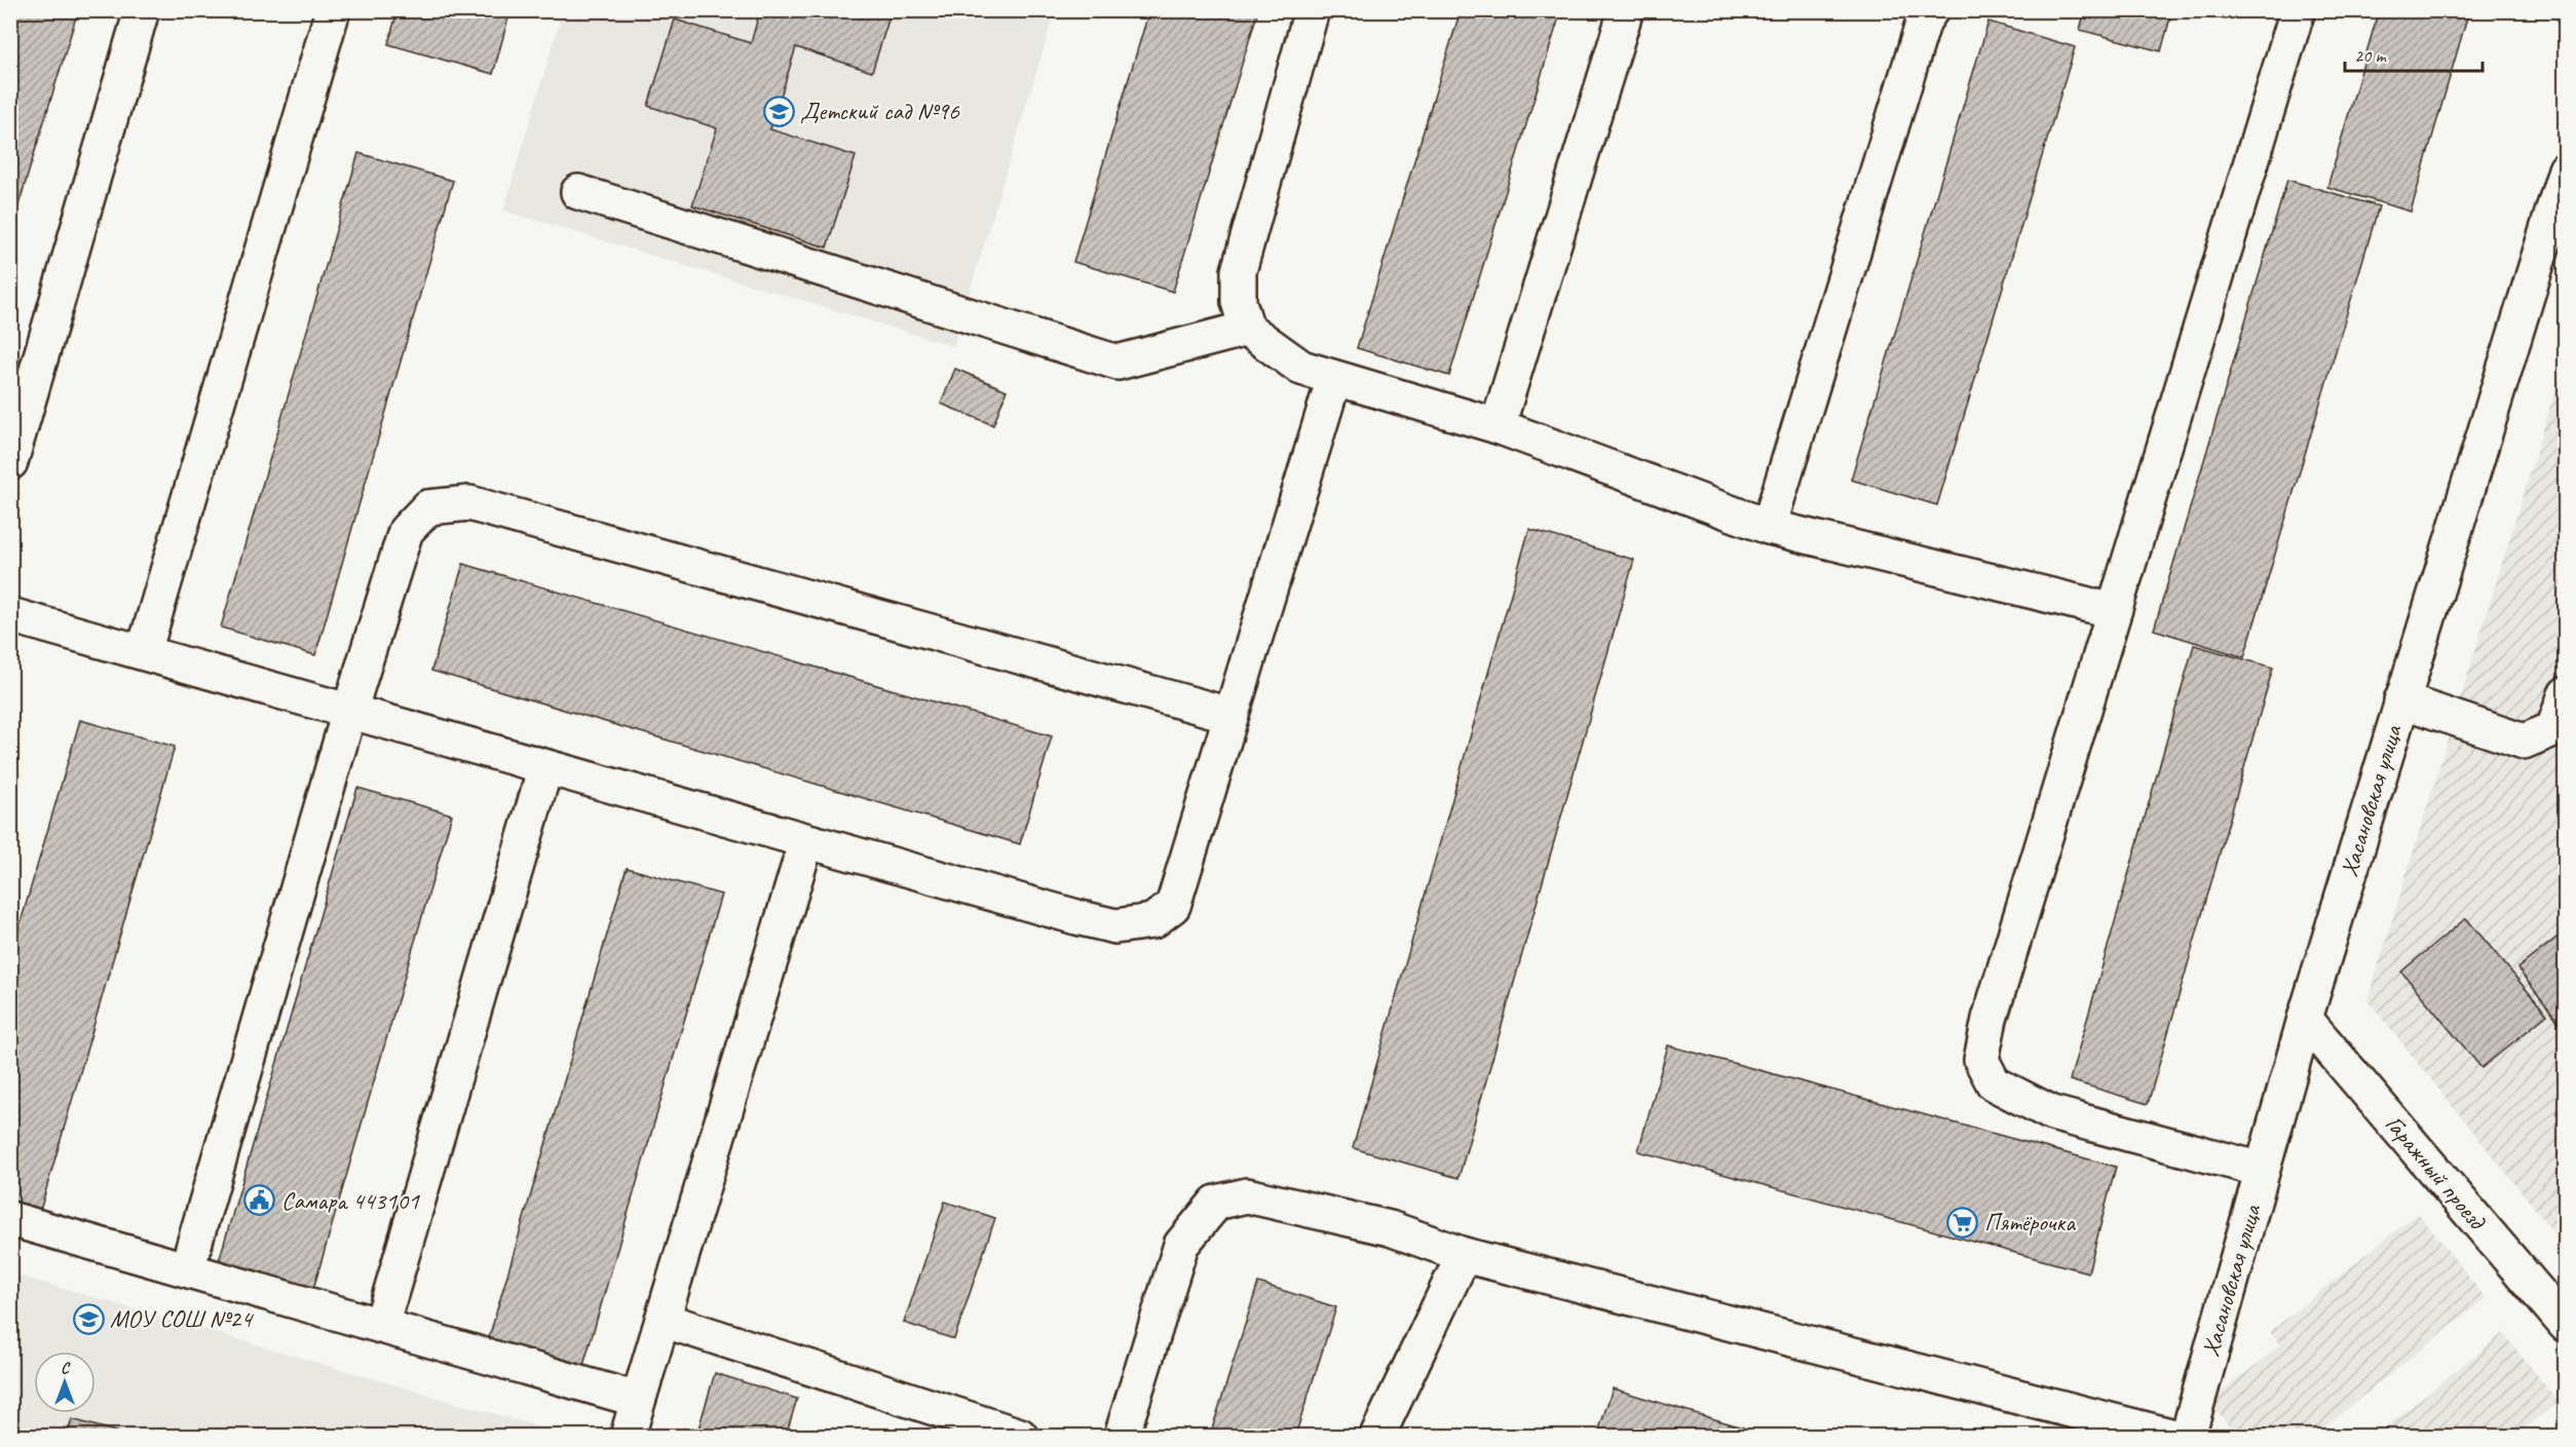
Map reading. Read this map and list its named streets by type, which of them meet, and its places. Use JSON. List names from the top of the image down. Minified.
{"streets":{"street":["Хасановская улица","Гаражный проезд"]},"crossings":[["Хасановская улица","Гаражный проезд"]],"places":{"school or university":["Детский сад №96","МОУ СОШ №24"],"public building":["Самара 443101"],"supermarket":["Пятёрочка"]},"scale_bar":"20 m","north":"top"}
